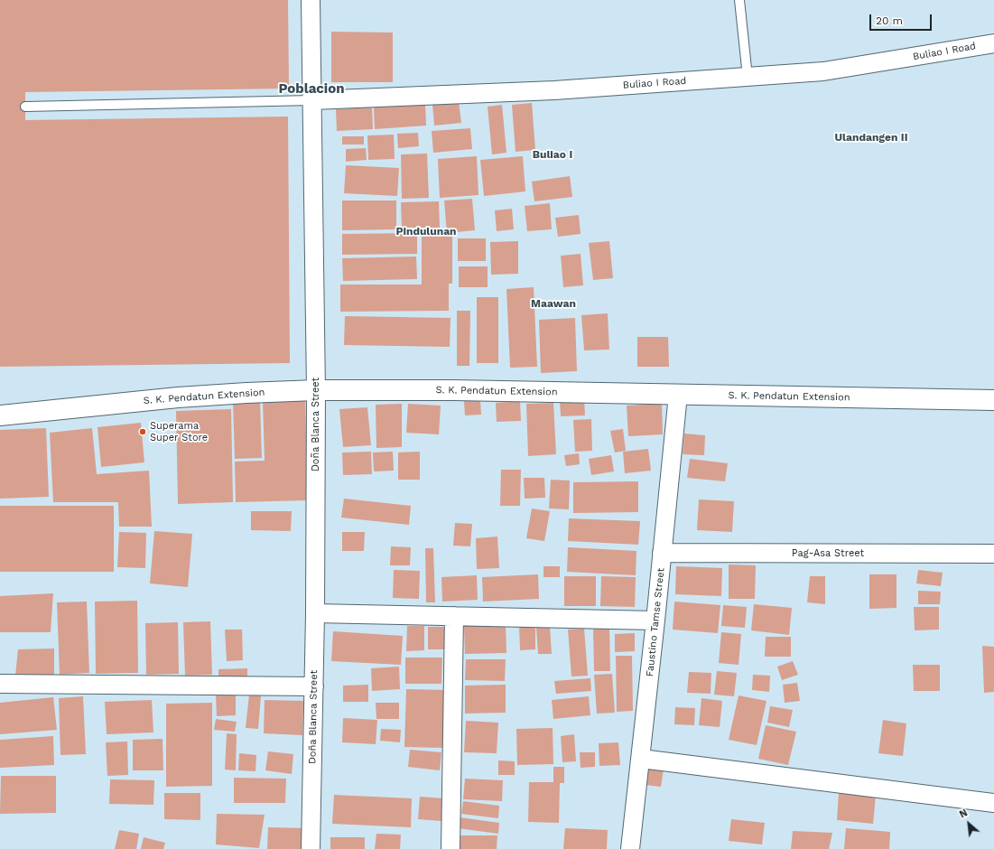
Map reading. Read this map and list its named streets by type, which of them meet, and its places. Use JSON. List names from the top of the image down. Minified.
{"streets":{"street":["Buliao I Road","S. K. Pendatun Extension","Doña Blanca Street","Pag-Asa Street","Faustino Tamse Street"]},"crossings":[["Buliao I Road","Doña Blanca Street"],["S. K. Pendatun Extension","Doña Blanca Street"],["S. K. Pendatun Extension","Faustino Tamse Street"],["Pag-Asa Street","Faustino Tamse Street"]],"districts":["Poblacion","Ulandangen II","Buliao I","Pindulunan","Maawan"],"places":["Superama Super Store"],"scale_bar":"20 m","north":"top left"}
